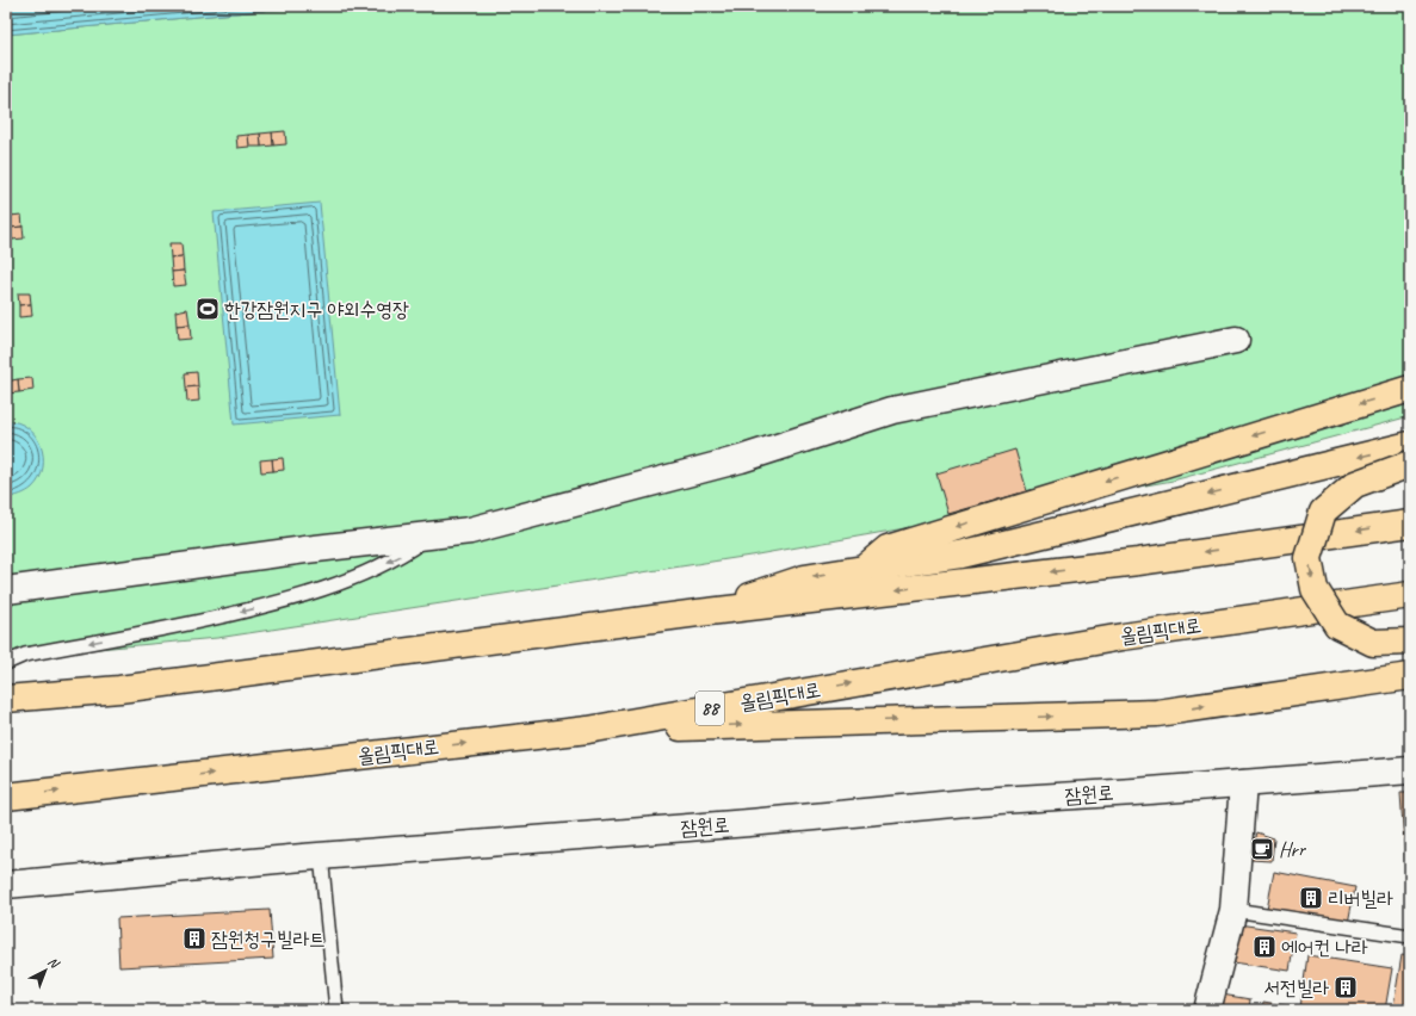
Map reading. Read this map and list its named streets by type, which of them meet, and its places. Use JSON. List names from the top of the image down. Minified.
{"streets":{"highway":["올림픽대로","88"],"street":["잠원로"]},"places":{"sports":["한강잠원지구 야외수영장"],"cafe":["Hrr"],"building":["리버빌라","잠원청구빌라트","에어컨 나라","서전빌라"]},"north":"top right"}
